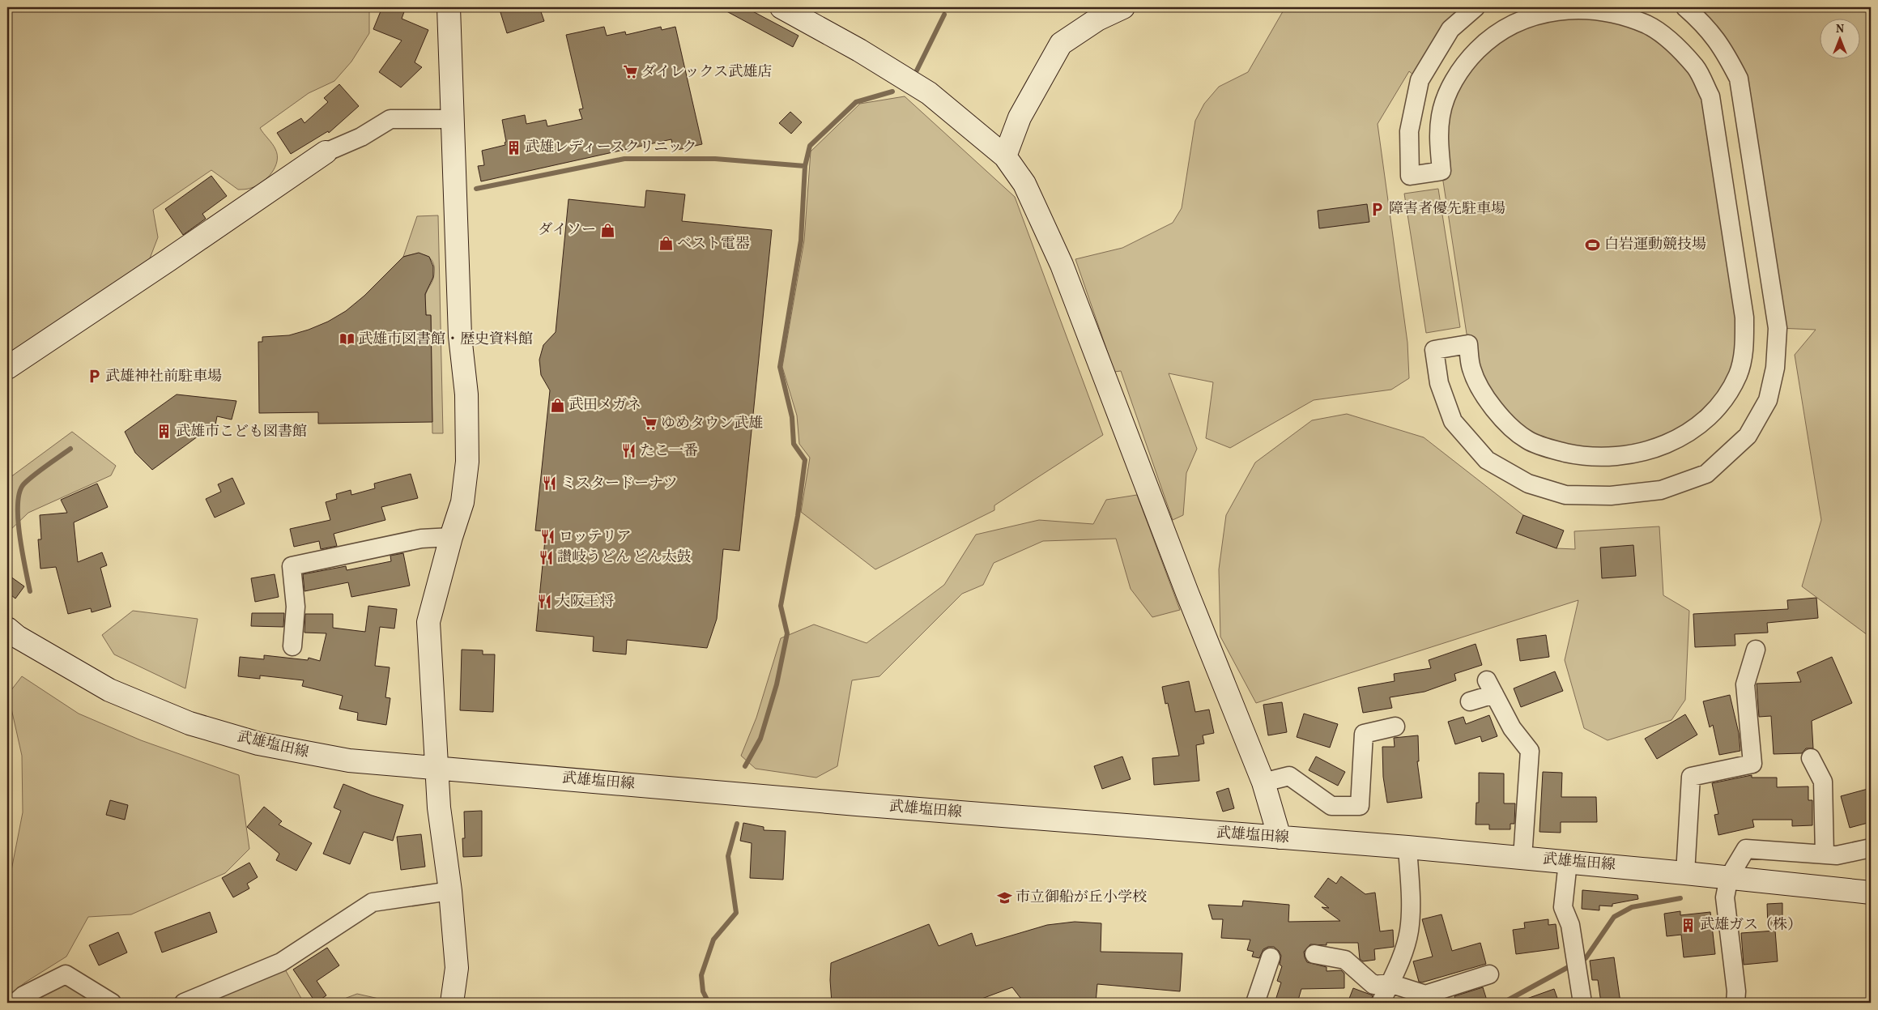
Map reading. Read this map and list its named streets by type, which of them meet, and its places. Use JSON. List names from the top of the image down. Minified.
{"streets":{"street":["武雄塩田線"]},"places":{"supermarket":["ダイレックス武雄店","ゆめタウン武雄"],"building":["武雄レディースクリニック","武雄市こども図書館","武雄ガス（株）"],"parking":["障害者優先駐車場","武雄神社前駐車場"],"shop":["ダイソー","ベスト電器","武田メガネ"],"sports":["白岩運動競技場"],"library":["武雄市図書館・歴史資料館"],"restaurant":["たこ一番","ミスタードーナツ","ロッテリア","讃岐うどん どん太鼓","大阪王将"],"school or university":["市立御船が丘小学校"]},"north":"top"}
